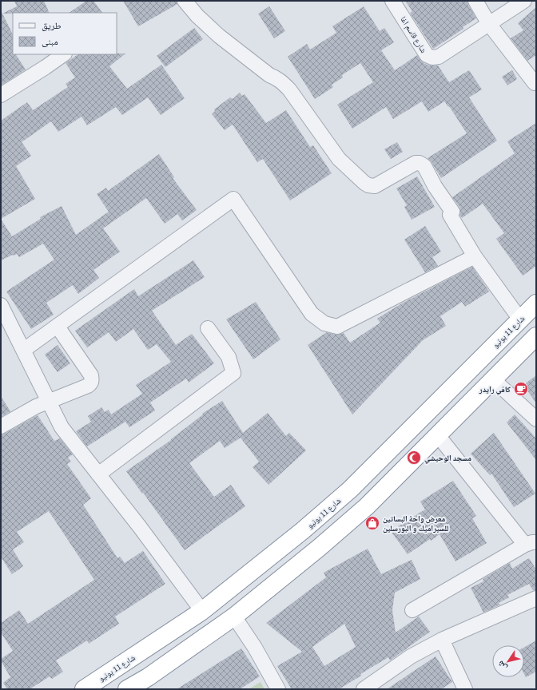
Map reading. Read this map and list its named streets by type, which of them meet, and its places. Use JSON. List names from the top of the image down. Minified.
{"streets":{"highway":["شارع 11 يونيو"],"street":["شارع قاسم اغا"]},"places":{"cafe":["كافي رايدر"],"mosque":["مسجد الوحيشي"],"shop":["معرض واحة البساتين للسيراميك و البورسلين"]},"legend":["طريق","مبنى"],"north":"bottom left"}
